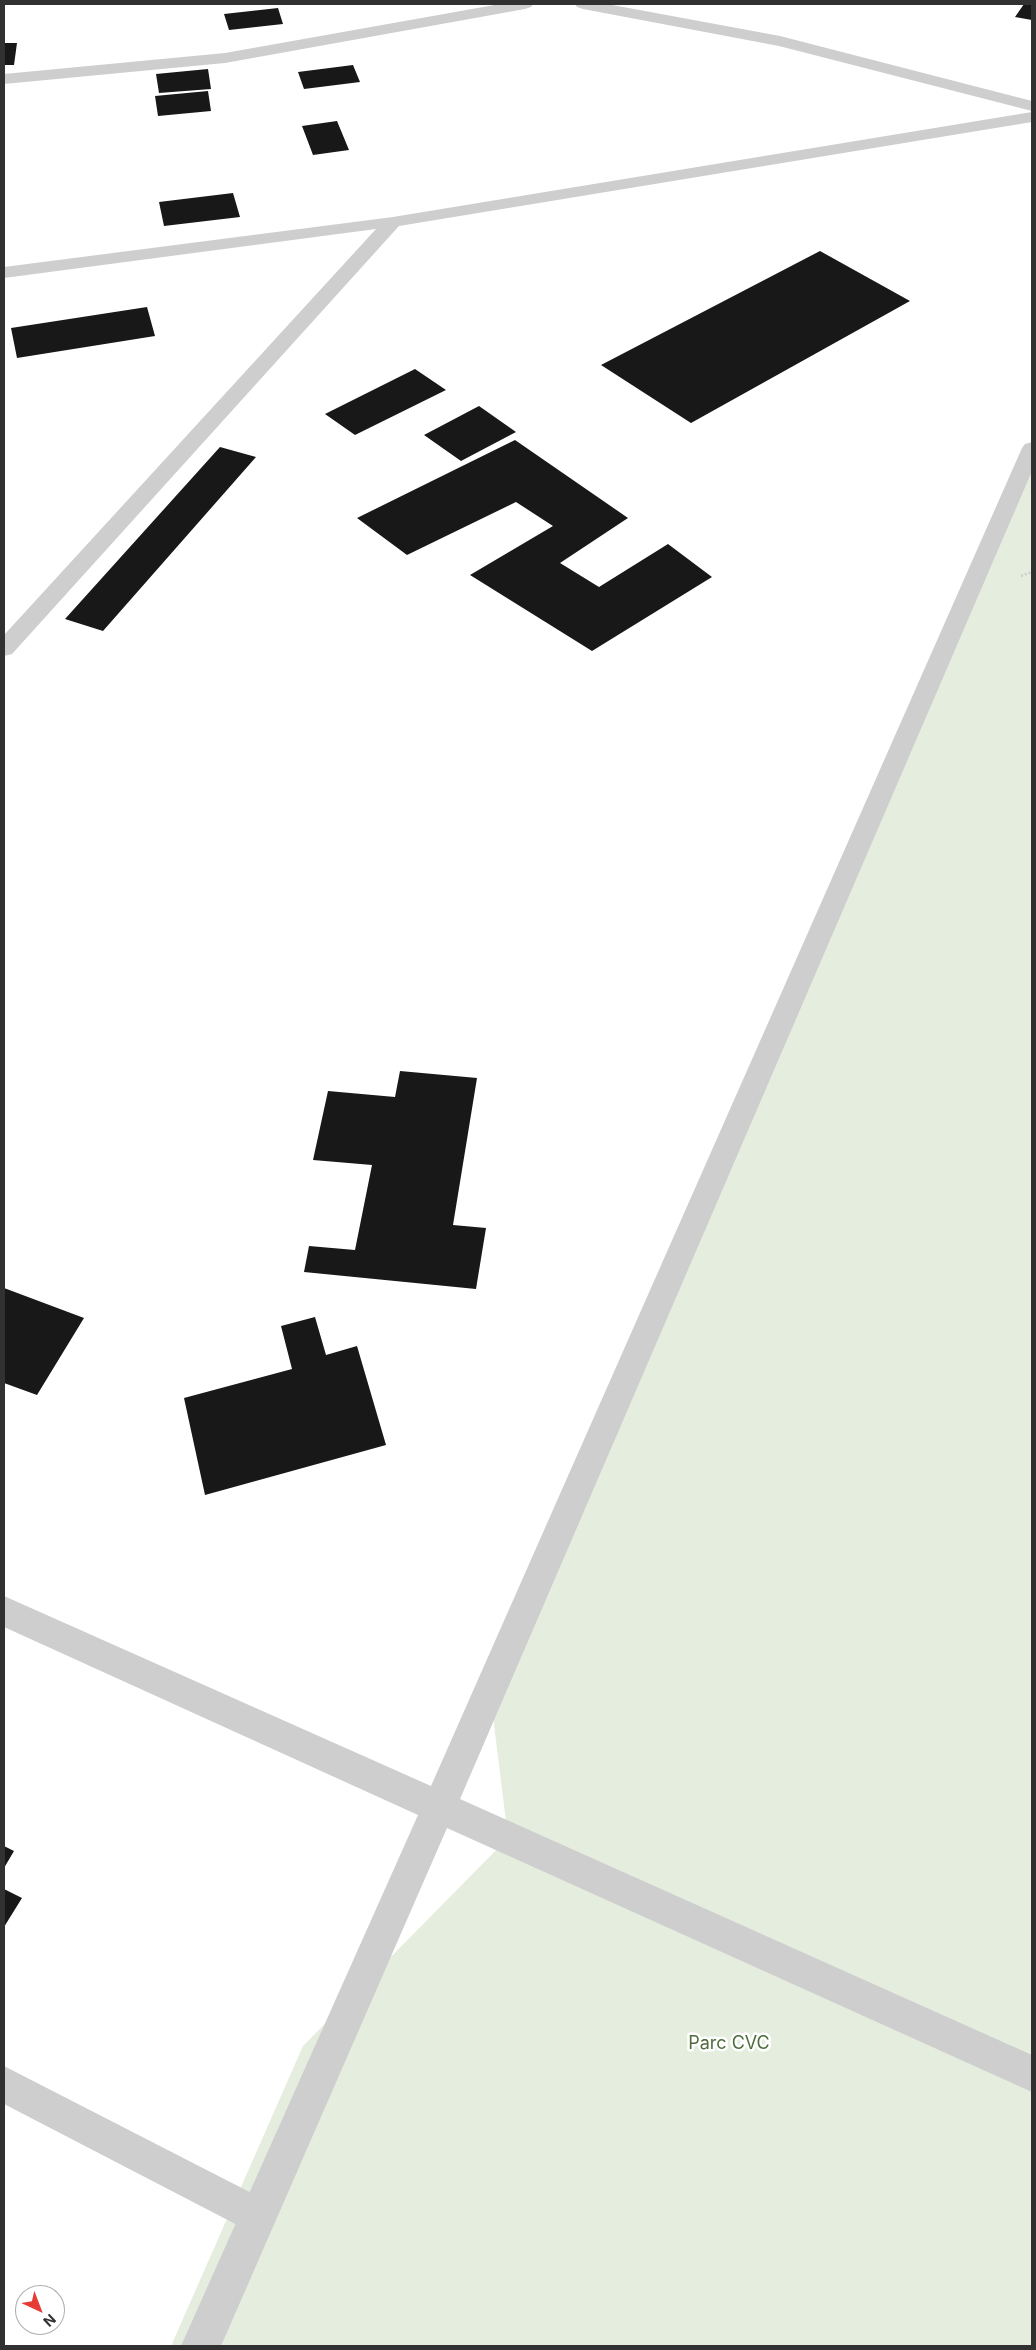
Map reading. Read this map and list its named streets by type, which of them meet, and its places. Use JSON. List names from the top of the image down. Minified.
{"parks":["Parc CVC"],"north":"bottom right"}
